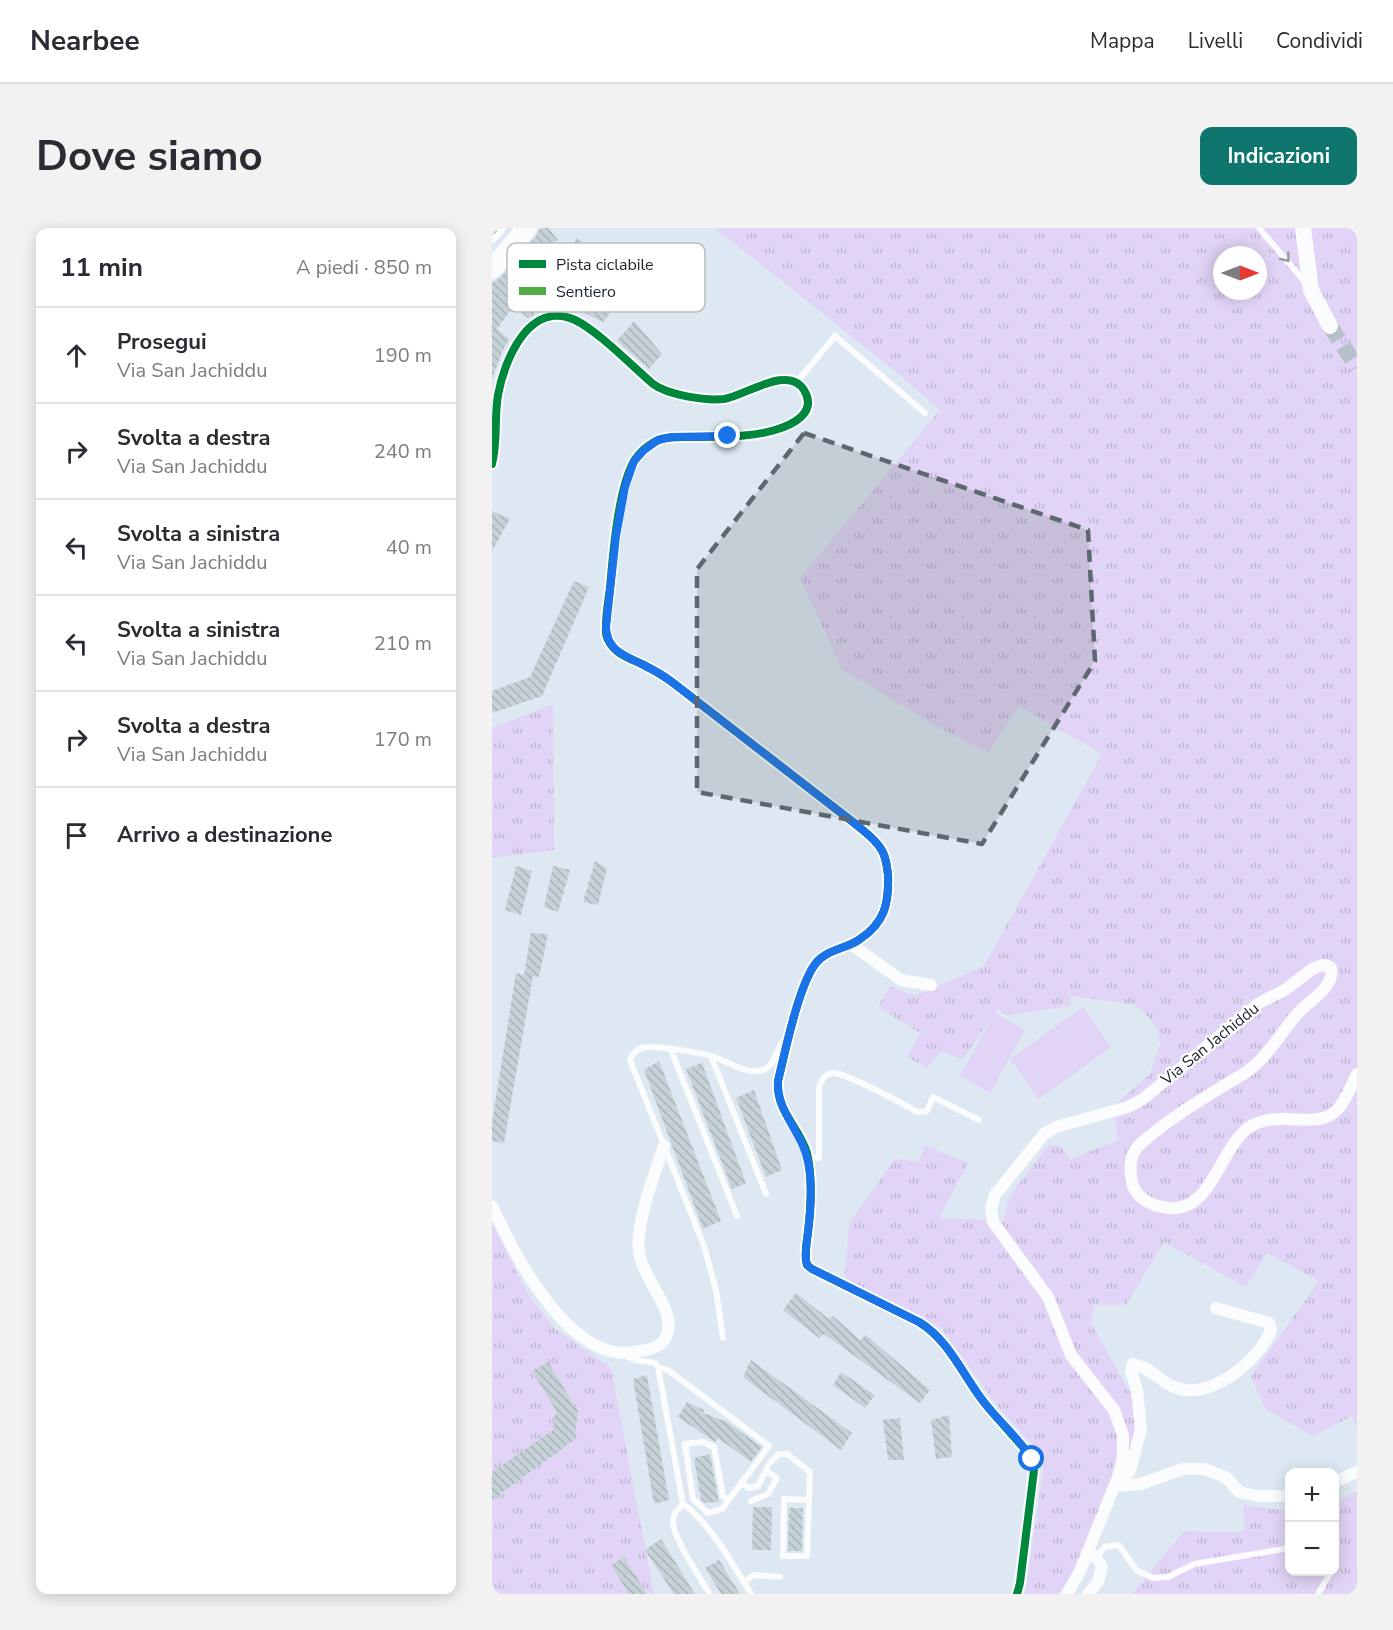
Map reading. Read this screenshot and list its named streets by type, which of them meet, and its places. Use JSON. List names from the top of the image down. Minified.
{"streets":{"street":["Via San Jachiddu"]},"legend":["Pista ciclabile","Sentiero"],"north":"right","page":{"header":"Nearbee","nav":["Mappa","Livelli","Condividi"],"buttons":"Indicazioni","title":"Dove siamo","heading":["11 min","A piedi · 850 m"],"list":[["Prosegui","Via San Jachiddu","190 m"],["Svolta a destra","Via San Jachiddu","240 m"],["Svolta a sinistra","Via San Jachiddu","40 m"],["Svolta a sinistra","Via San Jachiddu","210 m"],["Svolta a destra","Via San Jachiddu","170 m"],"Arrivo a destinazione"],"map_buttons":["+","−"]}}
